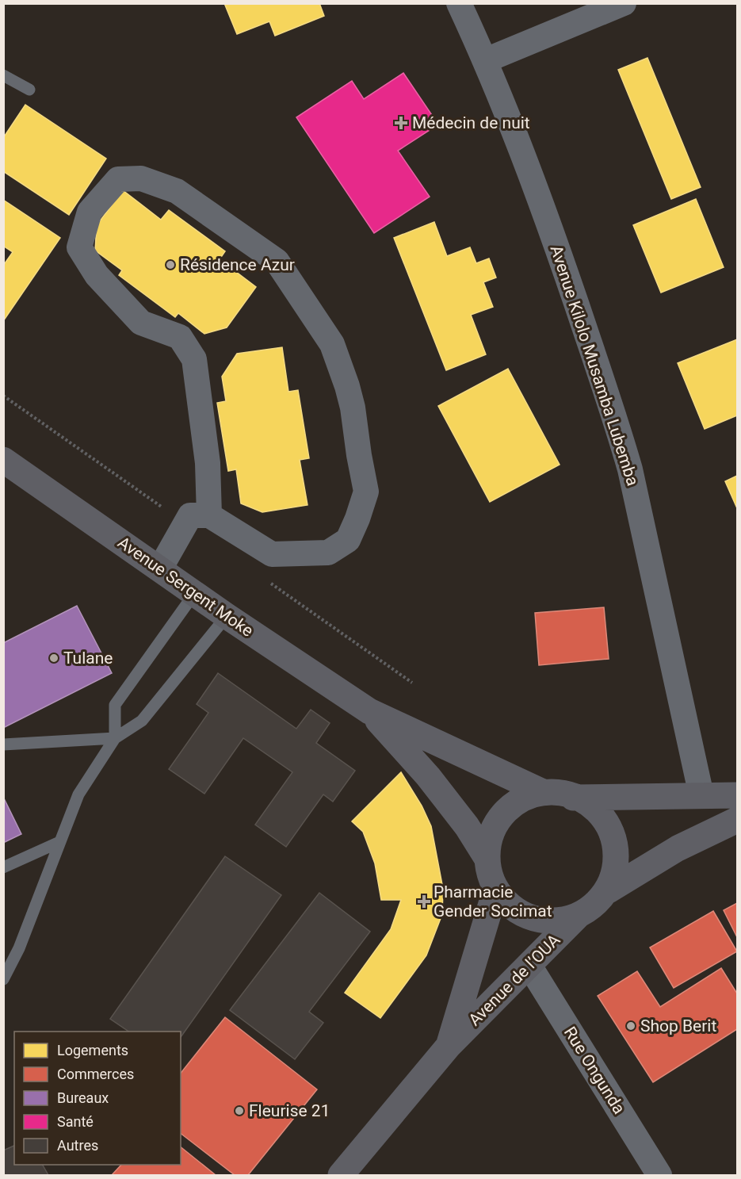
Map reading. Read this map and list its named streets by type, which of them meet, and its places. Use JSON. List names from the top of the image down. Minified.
{"streets":{"main road":["Avenue Sergent Moke","Avenue de l’OUA"],"street":["Avenue Kilolo Musamba Lubemba","Rue Ongunda"]},"crossings":[["Avenue Sergent Moke","Avenue de l’OUA"],["Avenue de l’OUA","Rue Ongunda"]],"places":{"health":["Médecin de nuit","Pharmacie Gender Socimat"],"other":["Résidence Azur","Tulane","Shop Berit","Fleurise 21"]},"legend":["Logements","Commerces","Bureaux","Santé","Autres"]}
